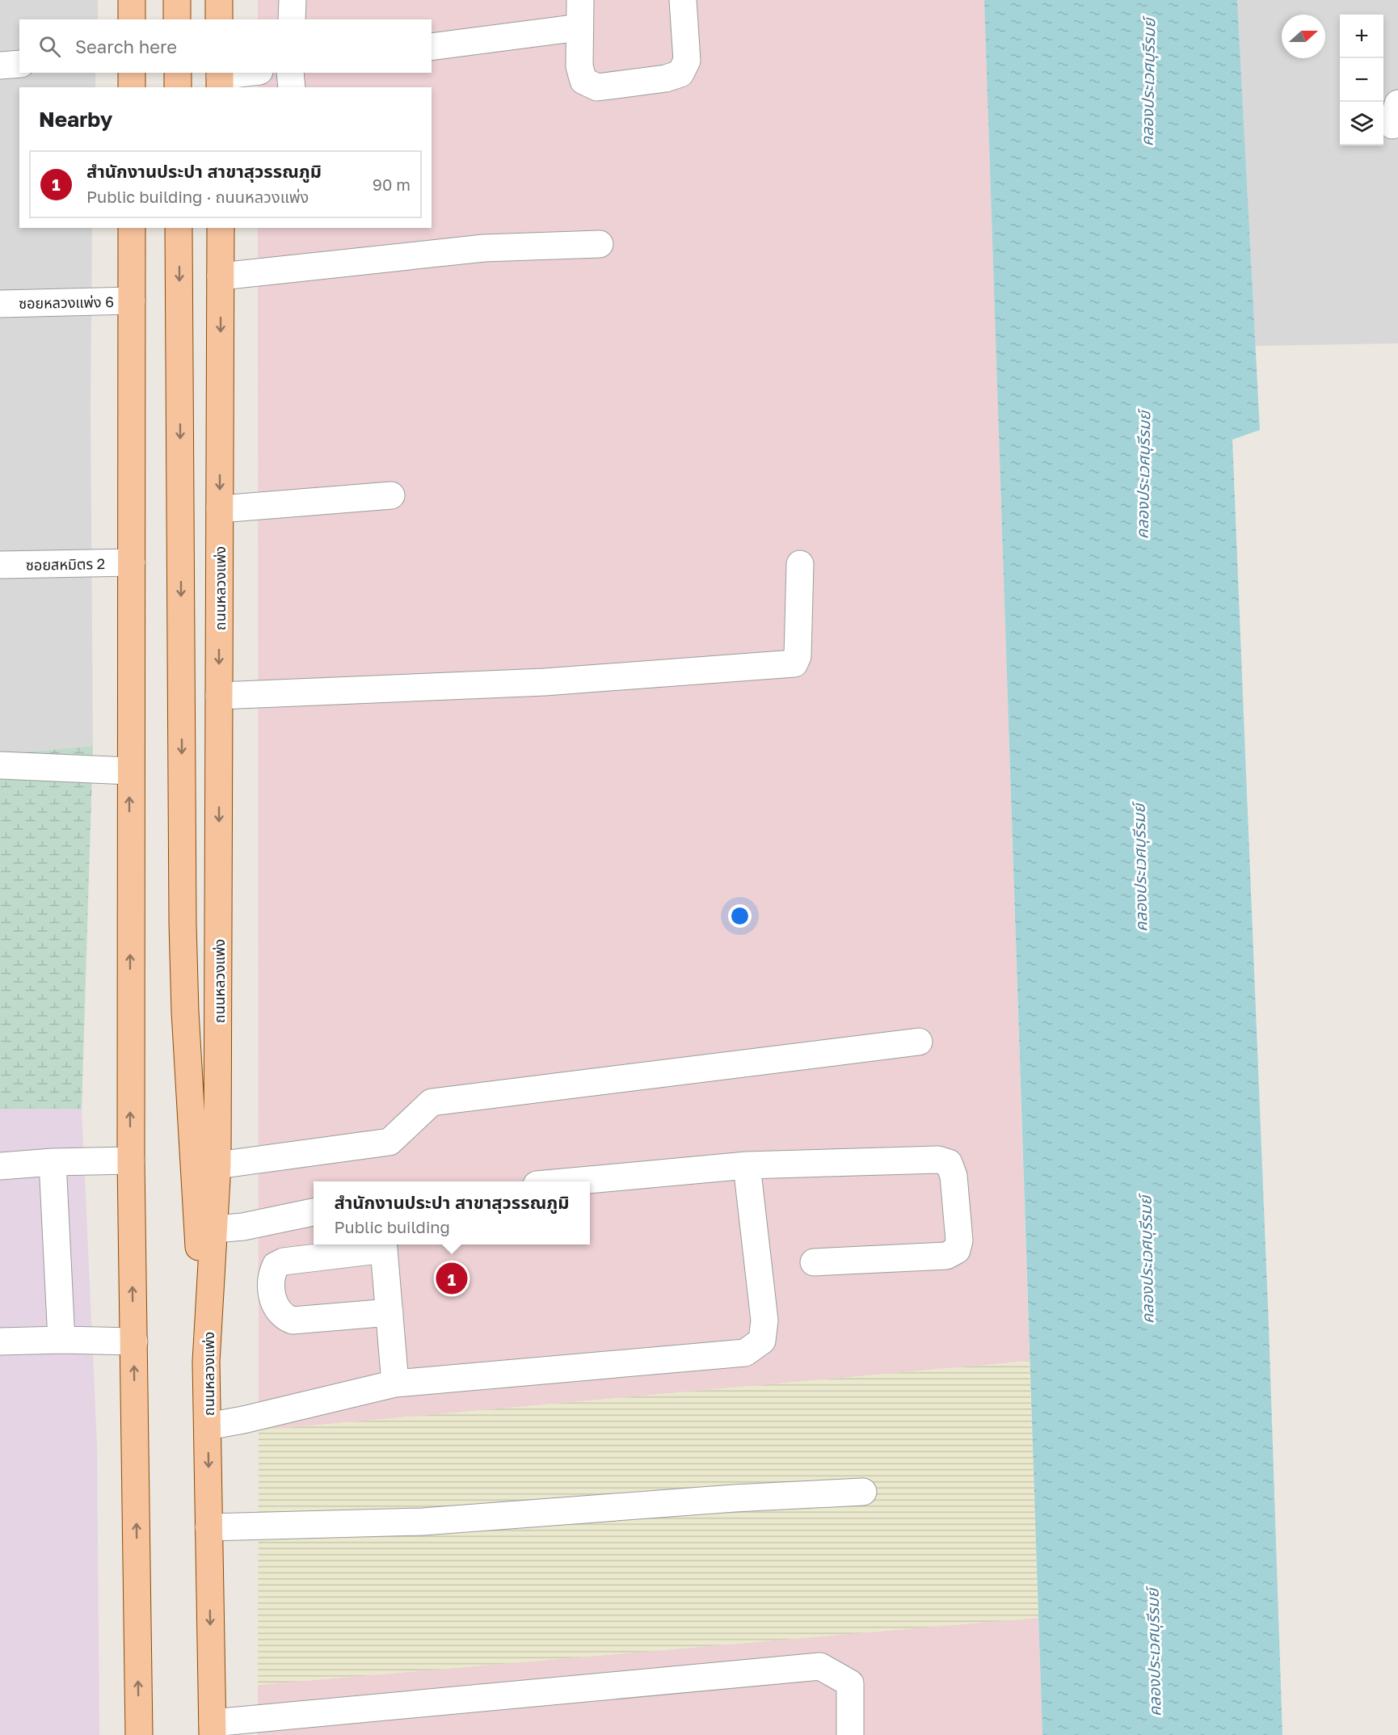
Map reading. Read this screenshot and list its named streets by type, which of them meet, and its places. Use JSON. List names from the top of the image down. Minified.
{"streets":{"main road":["ถนนหลวงแพ่ง"],"street":["ซอยหลวงแพ่ง 6","ซอยสหมิตร 2"]},"water":["คลองประเวศบุรีรมย์"],"north":"right","page":{"map_buttons":["+","−"],"search":"Search here","heading":"Nearby","list":[{"mark":"1","name":"สำนักงานประปา สาขาสุวรรณภูมิ","note":"Public building · ถนนหลวงแพ่ง","value":"90 m"}],"popup":["สำนักงานประปา สาขาสุวรรณภูมิ","Public building"],"pins":"1"}}
